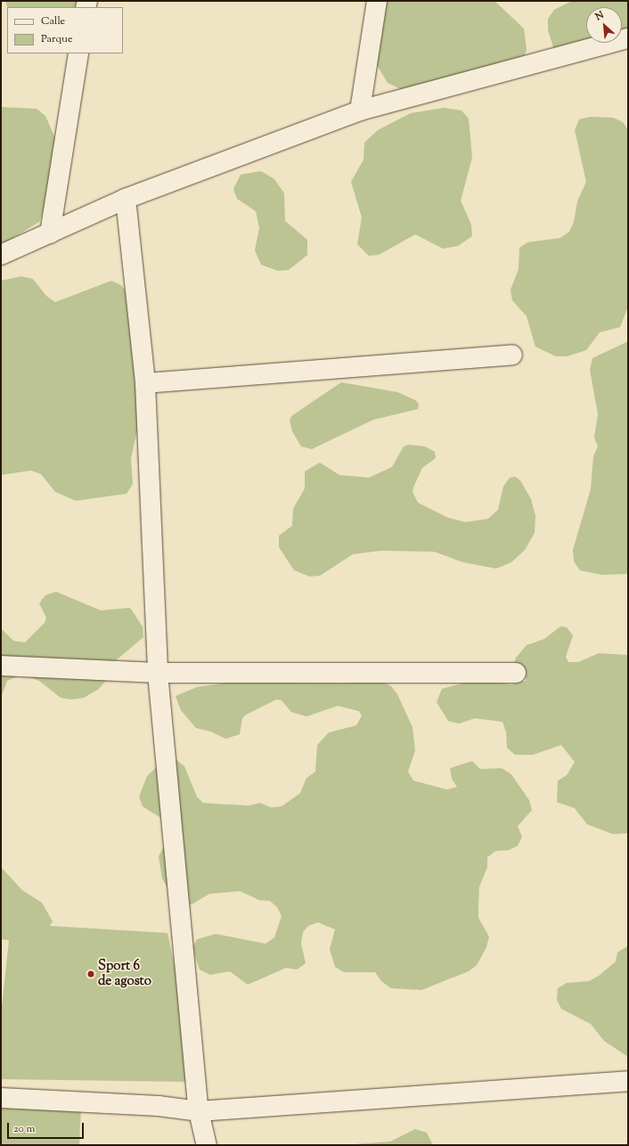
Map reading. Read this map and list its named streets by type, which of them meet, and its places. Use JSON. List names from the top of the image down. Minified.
{"places":["Sport 6 de agosto"],"legend":["Calle","Parque"],"scale_bar":"20 m","north":"top left"}
